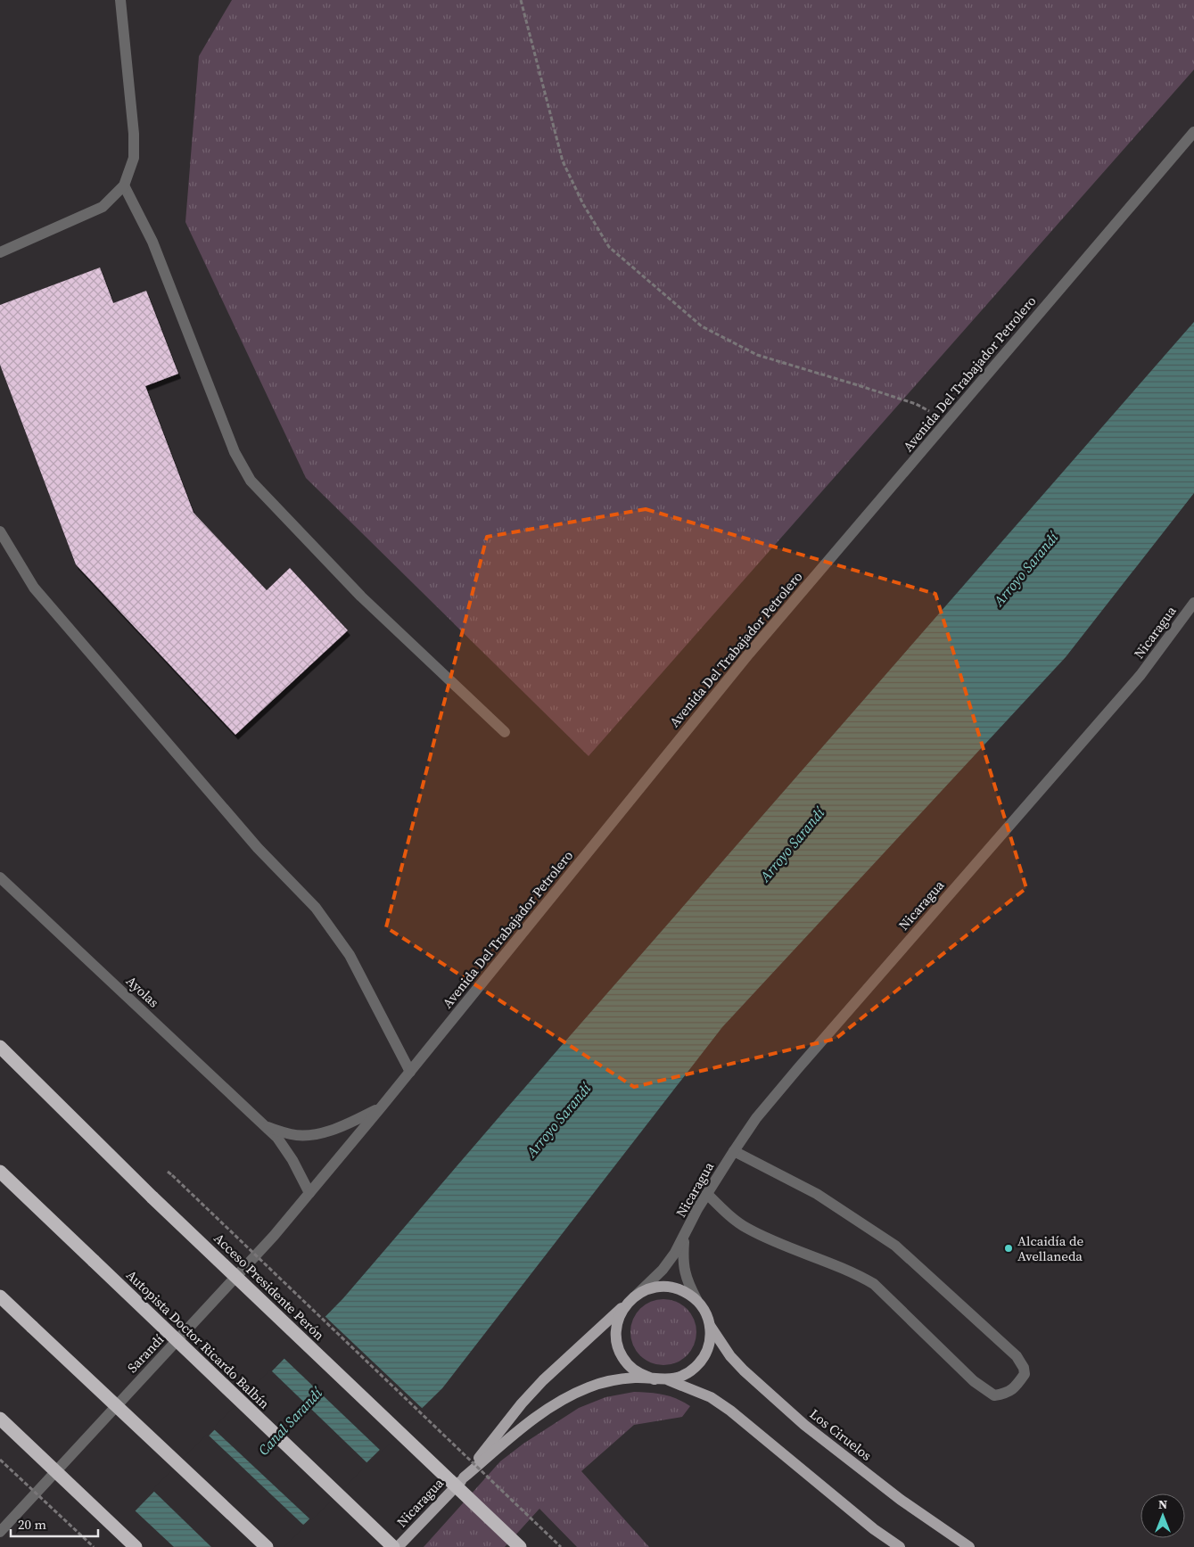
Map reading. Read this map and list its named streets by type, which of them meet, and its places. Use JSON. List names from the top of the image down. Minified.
{"streets":{"highway":["Acceso Presidente Perón","Autopista Doctor Ricardo Balbín"],"main road":["Nicaragua","Los Ciruelos"],"street":["Avenida Del Trabajador Petrolero","Ayolas","Sarandí"]},"crossings":[["Avenida Del Trabajador Petrolero","Ayolas"],["Avenida Del Trabajador Petrolero","Sarandí"],["Nicaragua","Los Ciruelos"],["Ayolas","Sarandí"]],"water":["Arroyo Sarandí","Canal Sarandí"],"places":["Alcaidía de Avellaneda"],"scale_bar":"20 m","north":"top"}
